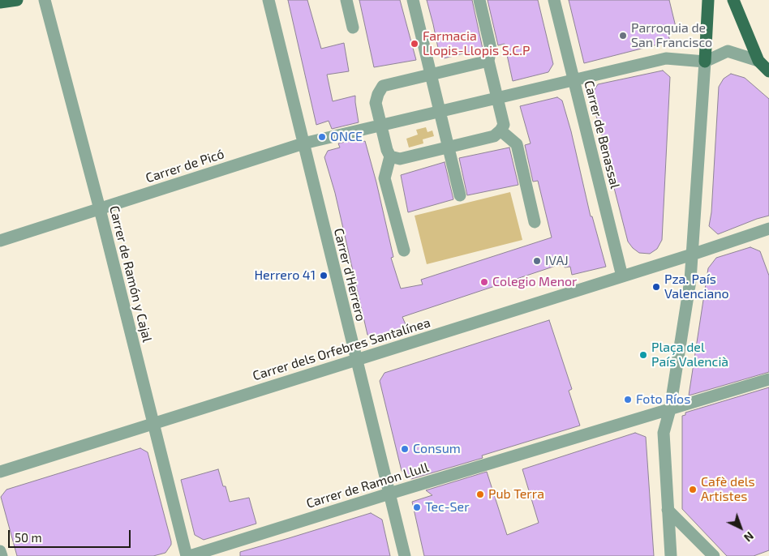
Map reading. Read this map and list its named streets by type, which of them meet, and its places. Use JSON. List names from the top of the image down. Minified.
{"streets":{"street":["Carrer de Benassal","Carrer de Picó","Carrer de Ramón y Cajal","Carrer d'Herrero","Carrer dels Orfebres Santalínea","Carrer de Ramon Llull"]},"crossings":[["Carrer de Benassal","Carrer de Picó"],["Carrer de Benassal","Carrer dels Orfebres Santalínea"],["Carrer de Picó","Carrer de Ramón y Cajal"],["Carrer de Picó","Carrer d'Herrero"],["Carrer de Ramón y Cajal","Carrer dels Orfebres Santalínea"],["Carrer d'Herrero","Carrer dels Orfebres Santalínea"],["Carrer d'Herrero","Carrer de Ramon Llull"]],"places":["Parroquia de San Francisco","Farmacia Llopis-Llopis S.C.P","ONCE","IVAJ","Herrero 41","Colegio Menor","Pza. País Valenciano","Plaça del País Valencià","Foto Ríos","Consum","Cafè dels Artistes","Pub Terra","Tec-Ser"],"scale_bar":"50 m","north":"bottom right"}
